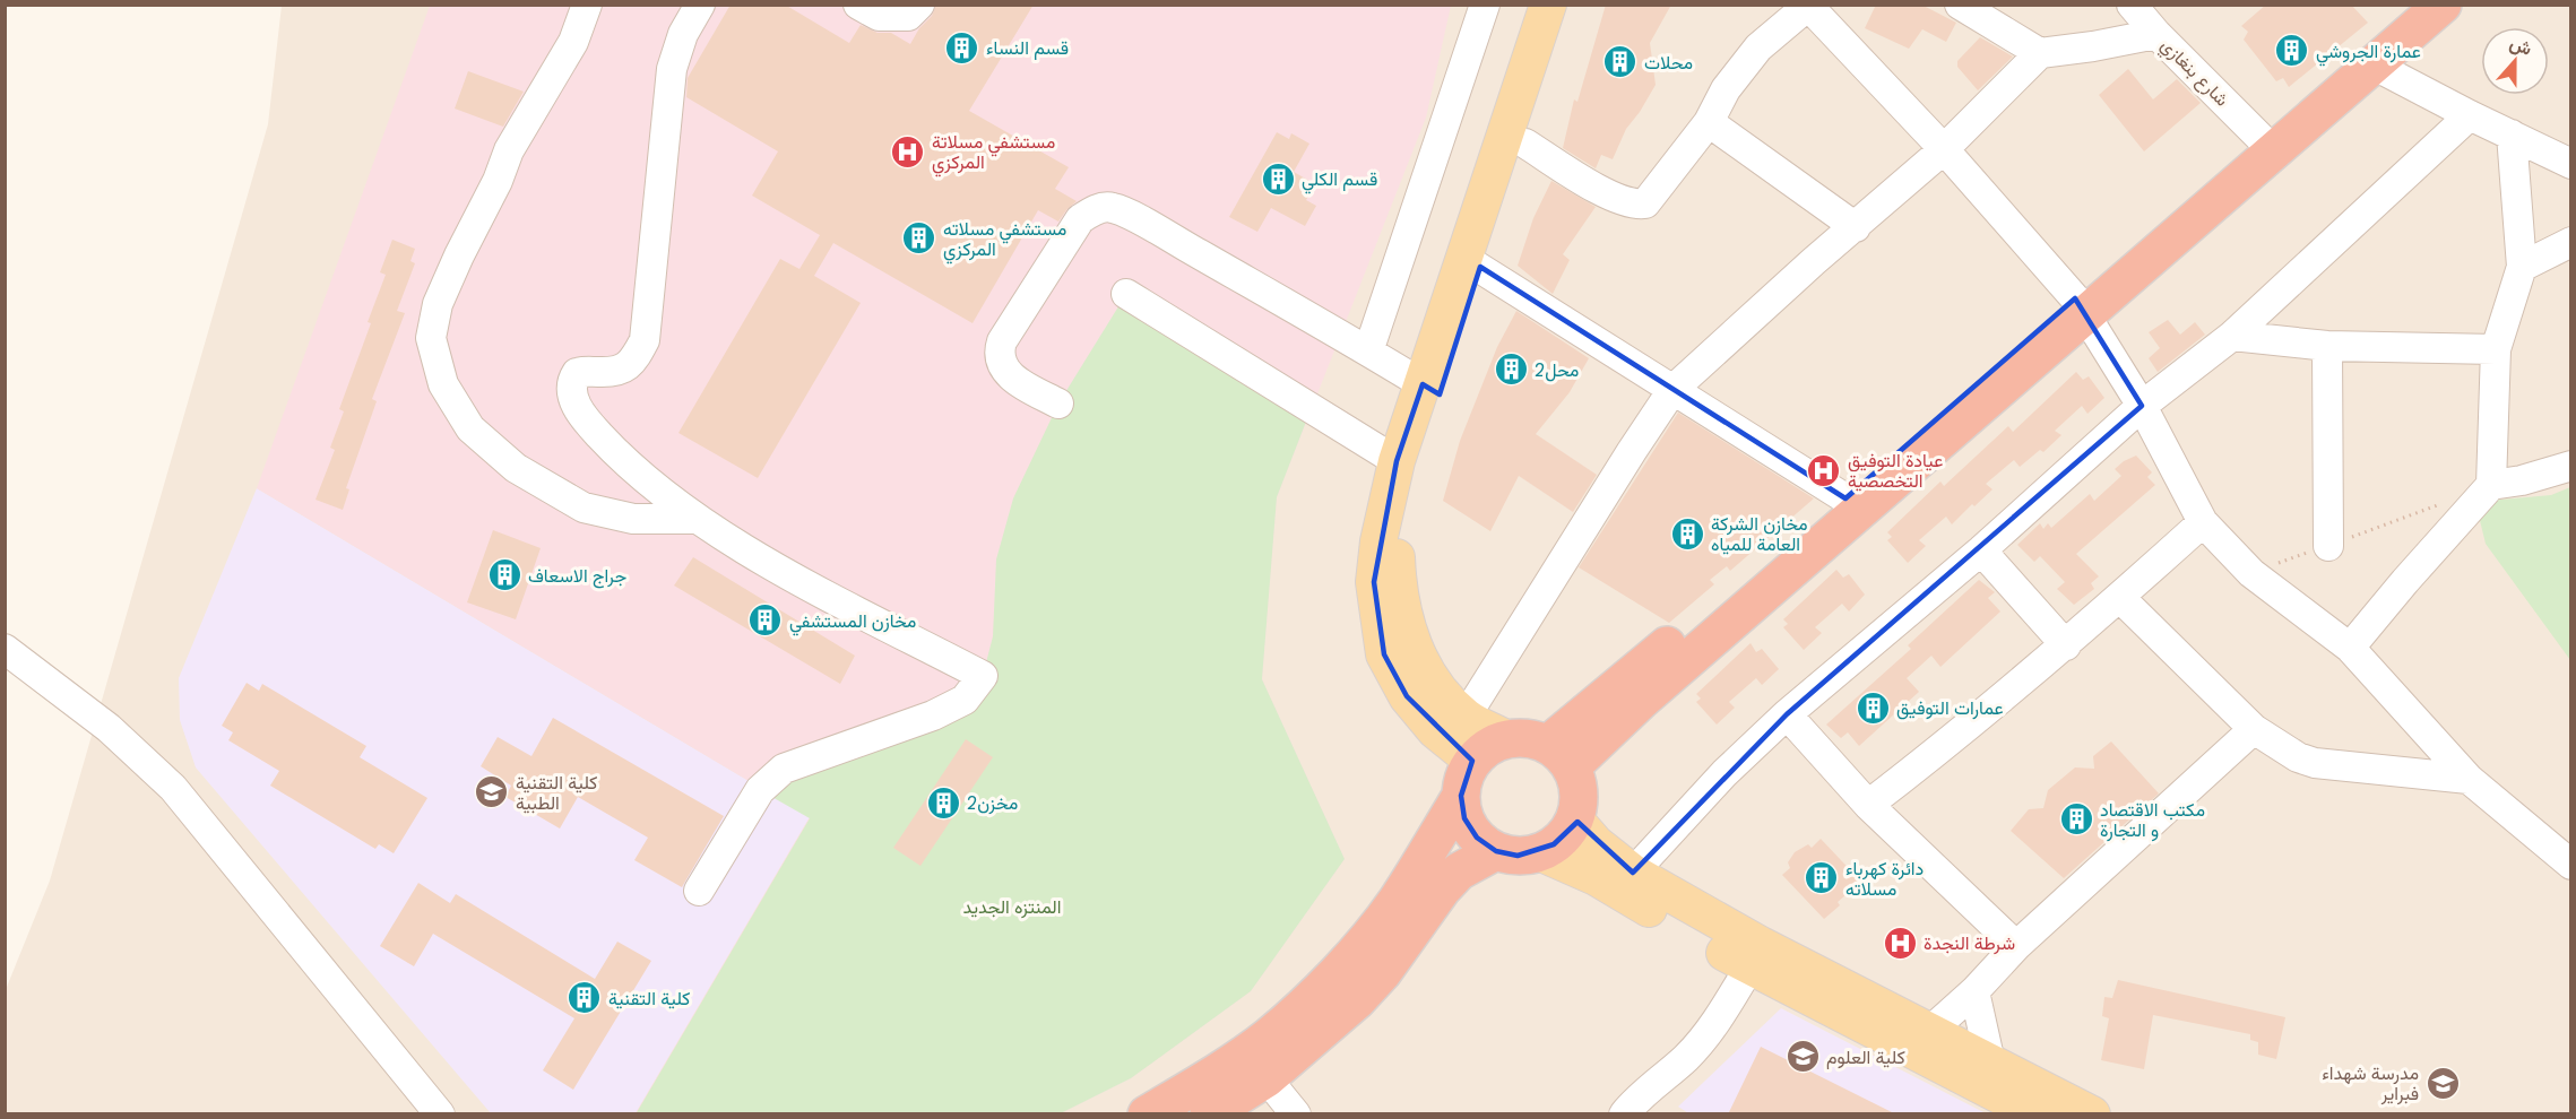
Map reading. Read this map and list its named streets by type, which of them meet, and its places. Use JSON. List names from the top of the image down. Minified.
{"streets":{"street":["شارع بنغازي"]},"parks":["المنتزه الجديد"],"places":{"building":["قسم النساء","عمارة الجروشي","محلات","قسم الكلي","مستشفي مسلاته المركزي","محل2","مخازن الشركة العامة للمياه","جراج الاسعاف","مخازن المستشفي","عمارات التوفيق","مخزن2","مكتب الاقتصاد و التجارة","دائرة كهرباء مسلاته","كلية التقنية"],"hospital":["مستشفي مسلاتة المركزي","عيادة التوفيق التخصصية","شرطة النجدة"],"school or university":["كلية التقنية الطبية","كلية العلوم","مدرسة شهداء فبراير"]},"north":"top"}
